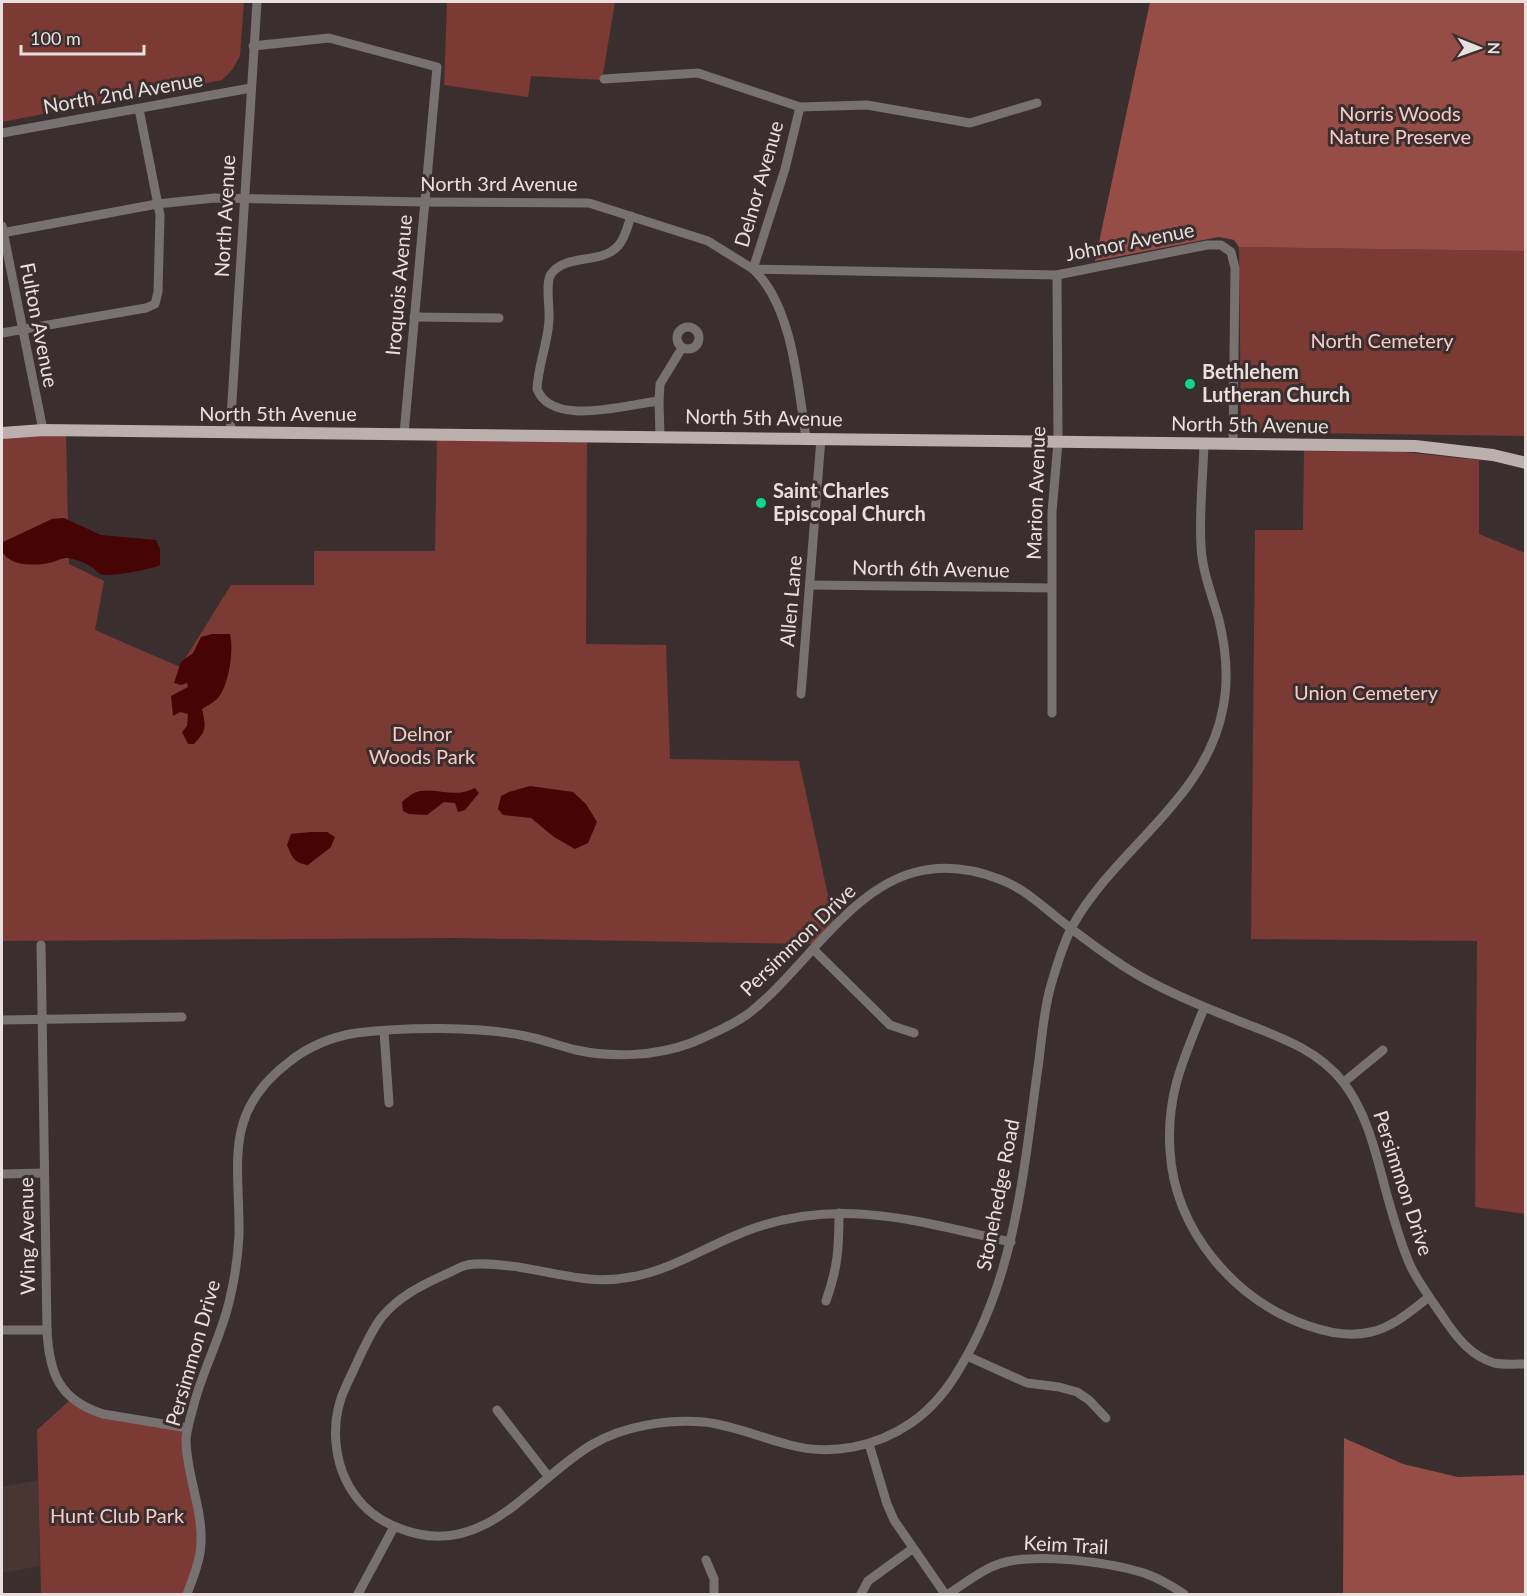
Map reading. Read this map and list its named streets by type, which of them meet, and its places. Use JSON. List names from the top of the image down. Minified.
{"streets":{"main road":["North 5th Avenue"],"street":["North 2nd Avenue","North 3rd Avenue","Delnor Avenue","North Avenue","Johnor Avenue","Iroquois Avenue","Fulton Avenue","Marion Avenue","North 6th Avenue","Allen Lane","Persimmon Drive","Stonehedge Road","Wing Avenue","Keim Trail"]},"crossings":[["North 2nd Avenue","North Avenue"],["North 3rd Avenue","Delnor Avenue"],["North 3rd Avenue","North Avenue"],["North 3rd Avenue","Iroquois Avenue"],["North 3rd Avenue","Fulton Avenue"],["Delnor Avenue","North 5th Avenue"],["North Avenue","Iroquois Avenue"],["North Avenue","North 5th Avenue"],["Johnor Avenue","North 5th Avenue"],["Johnor Avenue","Marion Avenue"],["Iroquois Avenue","North 5th Avenue"],["Fulton Avenue","North 5th Avenue"],["North 5th Avenue","Marion Avenue"],["North 5th Avenue","Allen Lane"],["North 5th Avenue","Stonehedge Road"],["Marion Avenue","North 6th Avenue"],["North 6th Avenue","Allen Lane"],["Persimmon Drive","Stonehedge Road"],["Persimmon Drive","Wing Avenue"]],"parks":["Norris Woods Nature Preserve","North Cemetery","Union Cemetery","Delnor Woods Park","Hunt Club Park"],"places":["Bethlehem Lutheran Church","Saint Charles Episcopal Church"],"scale_bar":"100 m","north":"right"}
